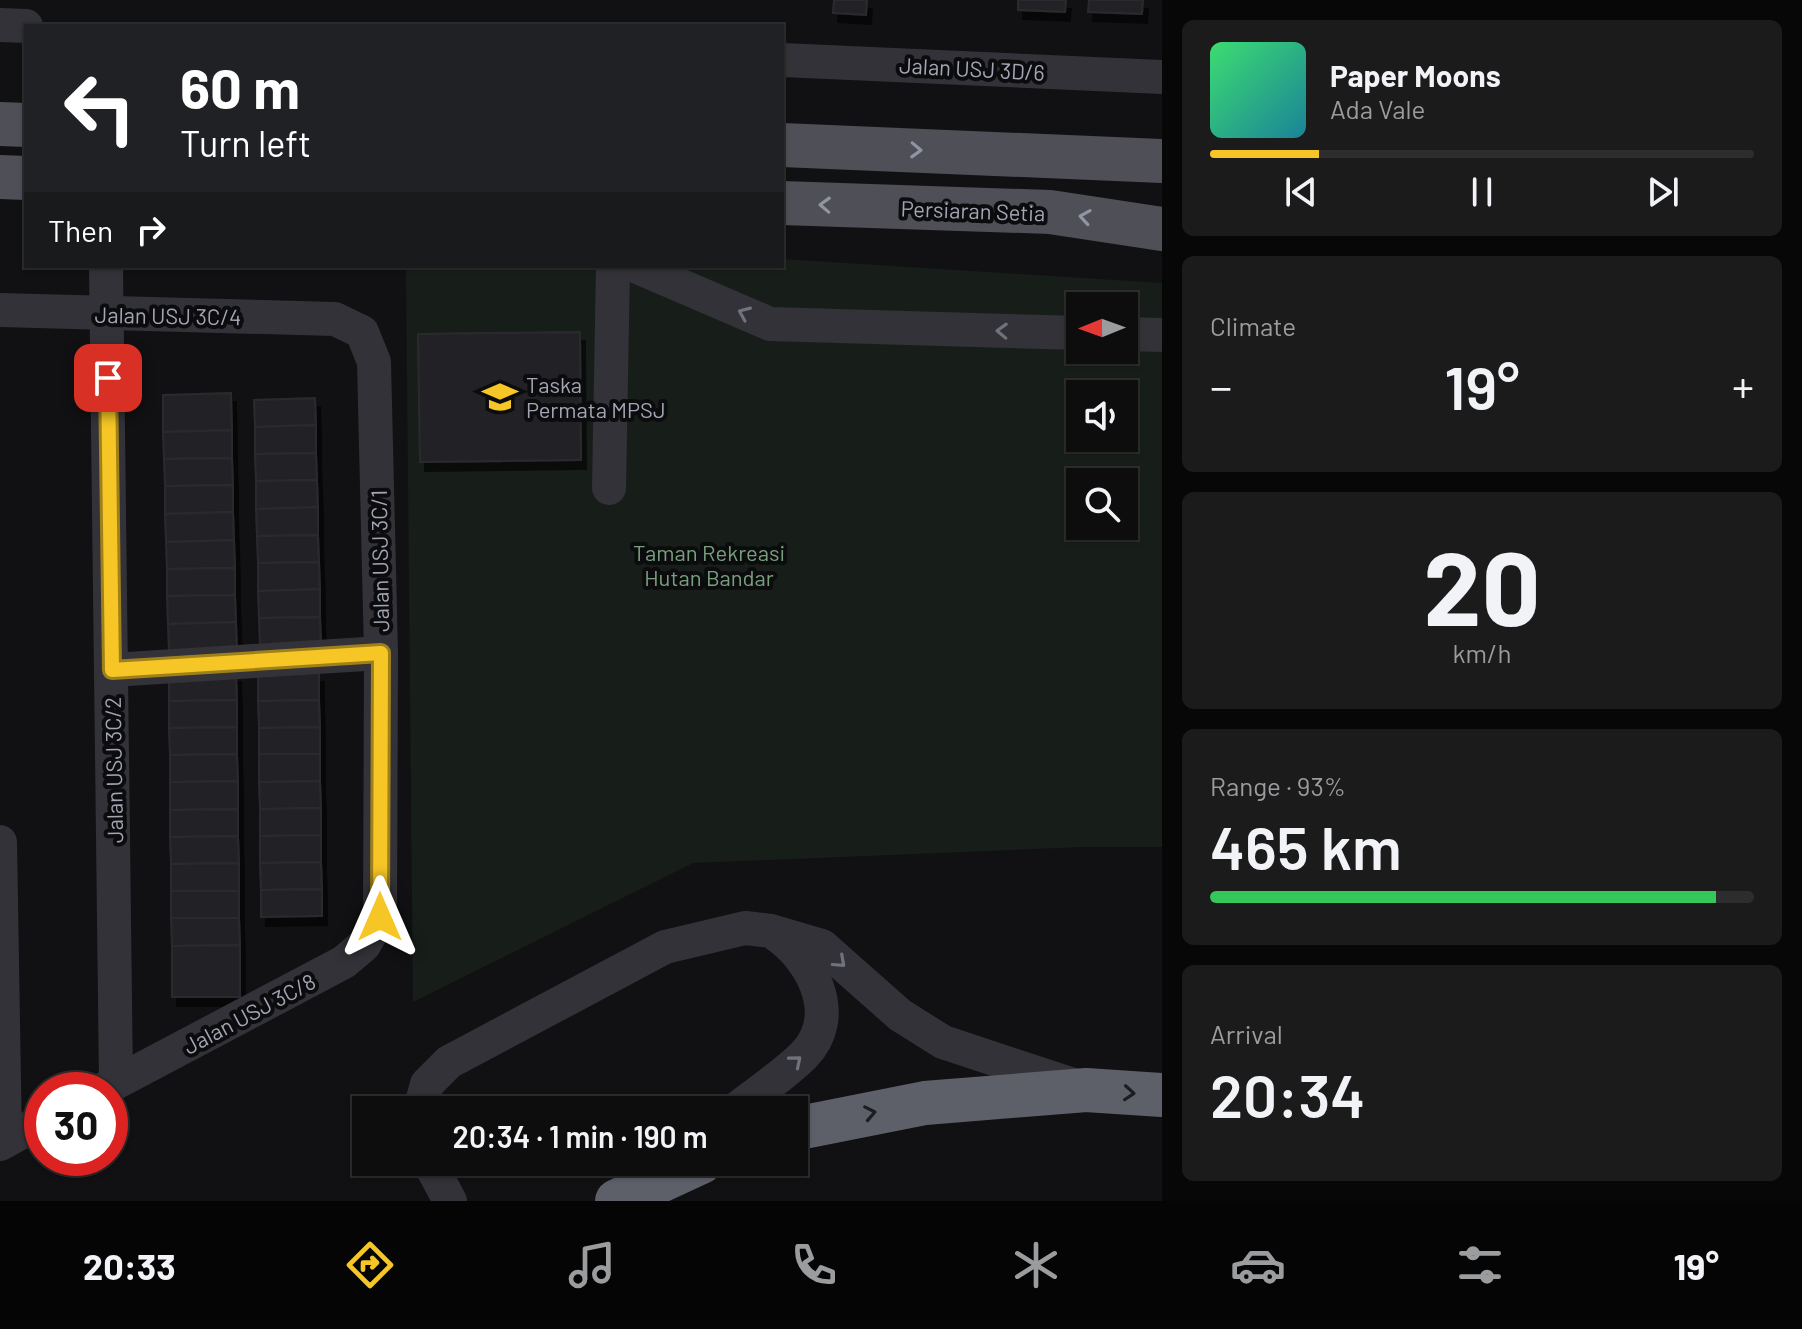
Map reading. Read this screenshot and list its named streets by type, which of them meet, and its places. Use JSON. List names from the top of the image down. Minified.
{"streets":{"main road":["Persiaran Setia"],"street":["Jalan USJ 3D/6","Jalan USJ 3C/4","Jalan USJ 3C/1","Jalan USJ 3C/2","Jalan USJ 3C/8"]},"crossings":[["Jalan USJ 3C/4","Jalan USJ 3C/1"],["Jalan USJ 3C/4","Jalan USJ 3C/2"],["Jalan USJ 3C/1","Jalan USJ 3C/8"]],"parks":["Taman Rekreasi Hutan Bandar"],"places":{"school or university":["Taska Permata MPSJ"]},"north":"left","page":{"turn":["60 m","Turn left"],"song":["Paper Moons","Ada Vale"],"then":"Then","tile":["Climate",["20","km/h"],["Range · 93%","465 km"],["Arrival","20:34"]],"heat":["−","19°","+"],"limit":"30","trip":"20:34 · 1 min · 190 m","tabs":["20:33","19°"]}}
